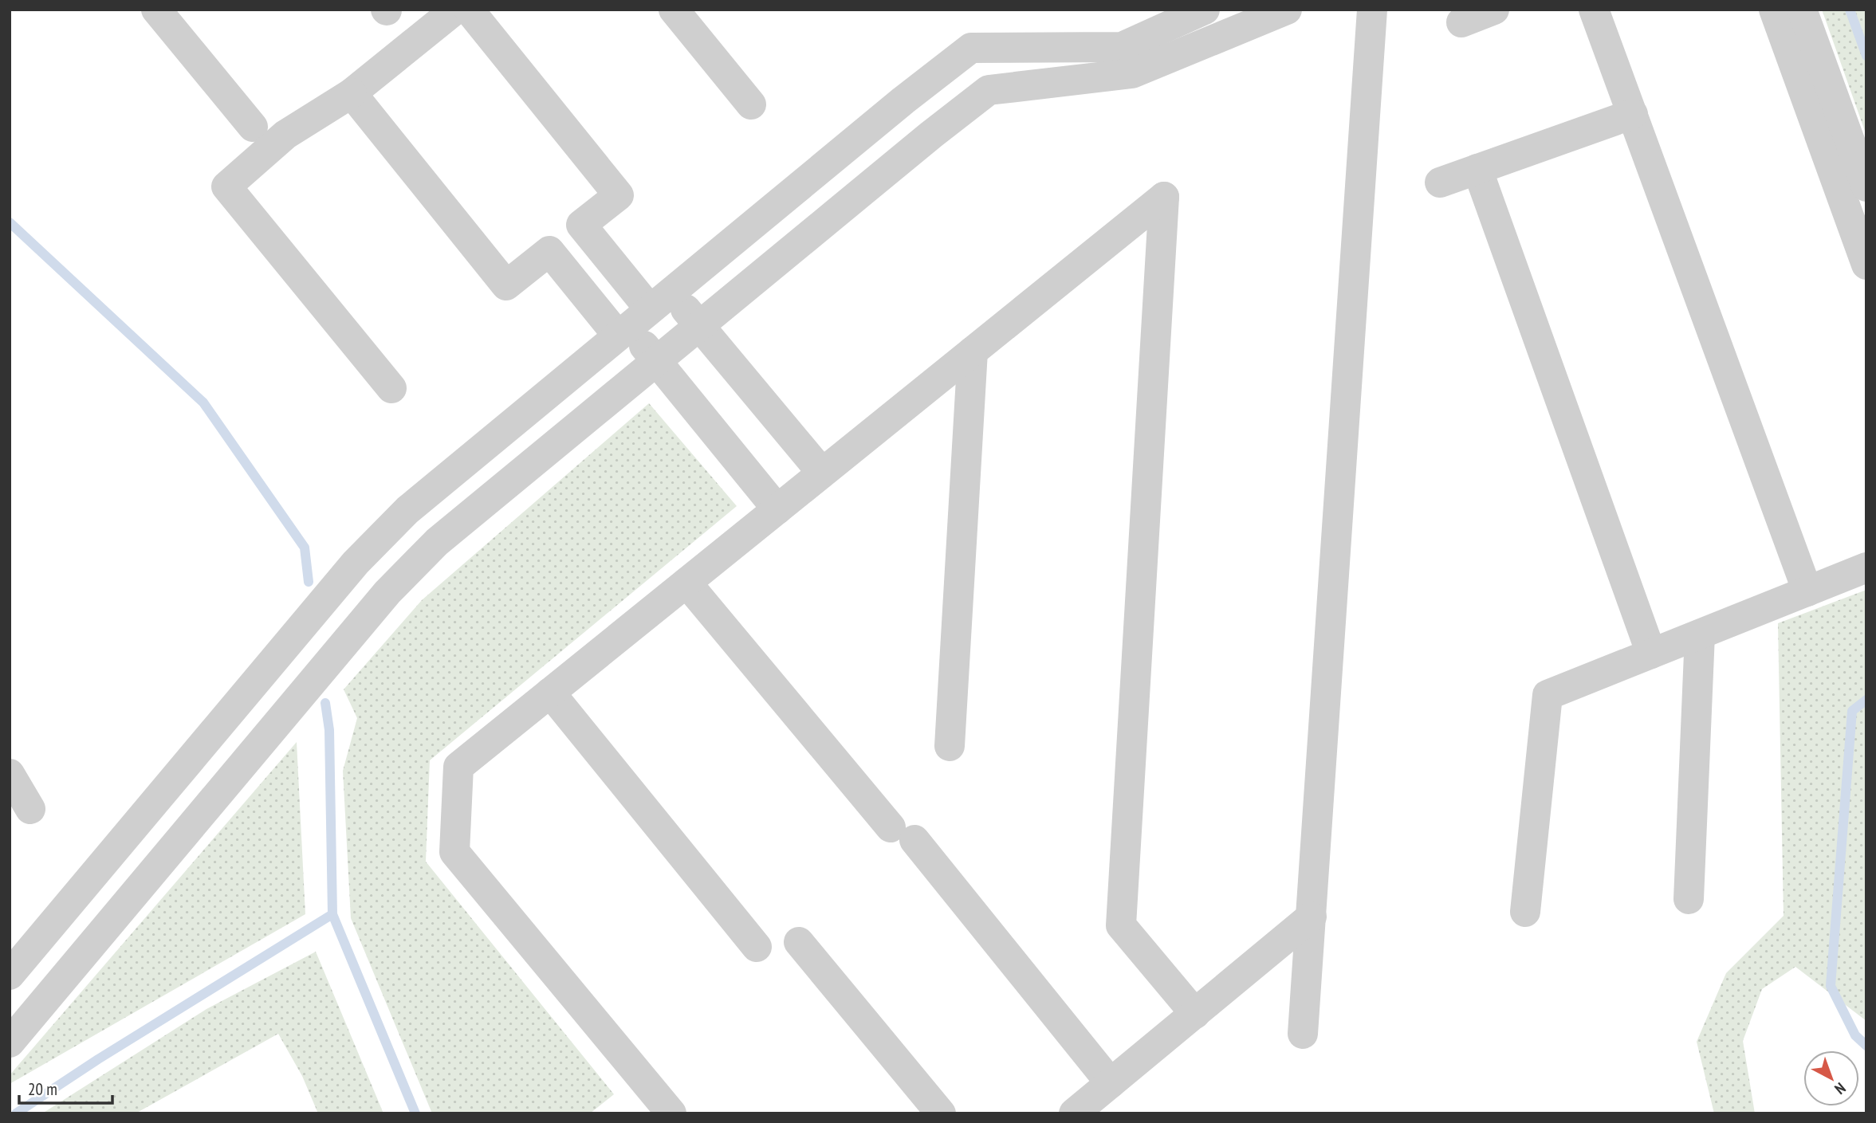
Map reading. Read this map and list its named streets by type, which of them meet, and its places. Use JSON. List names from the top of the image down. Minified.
{"scale_bar":"20 m","north":"bottom right"}
